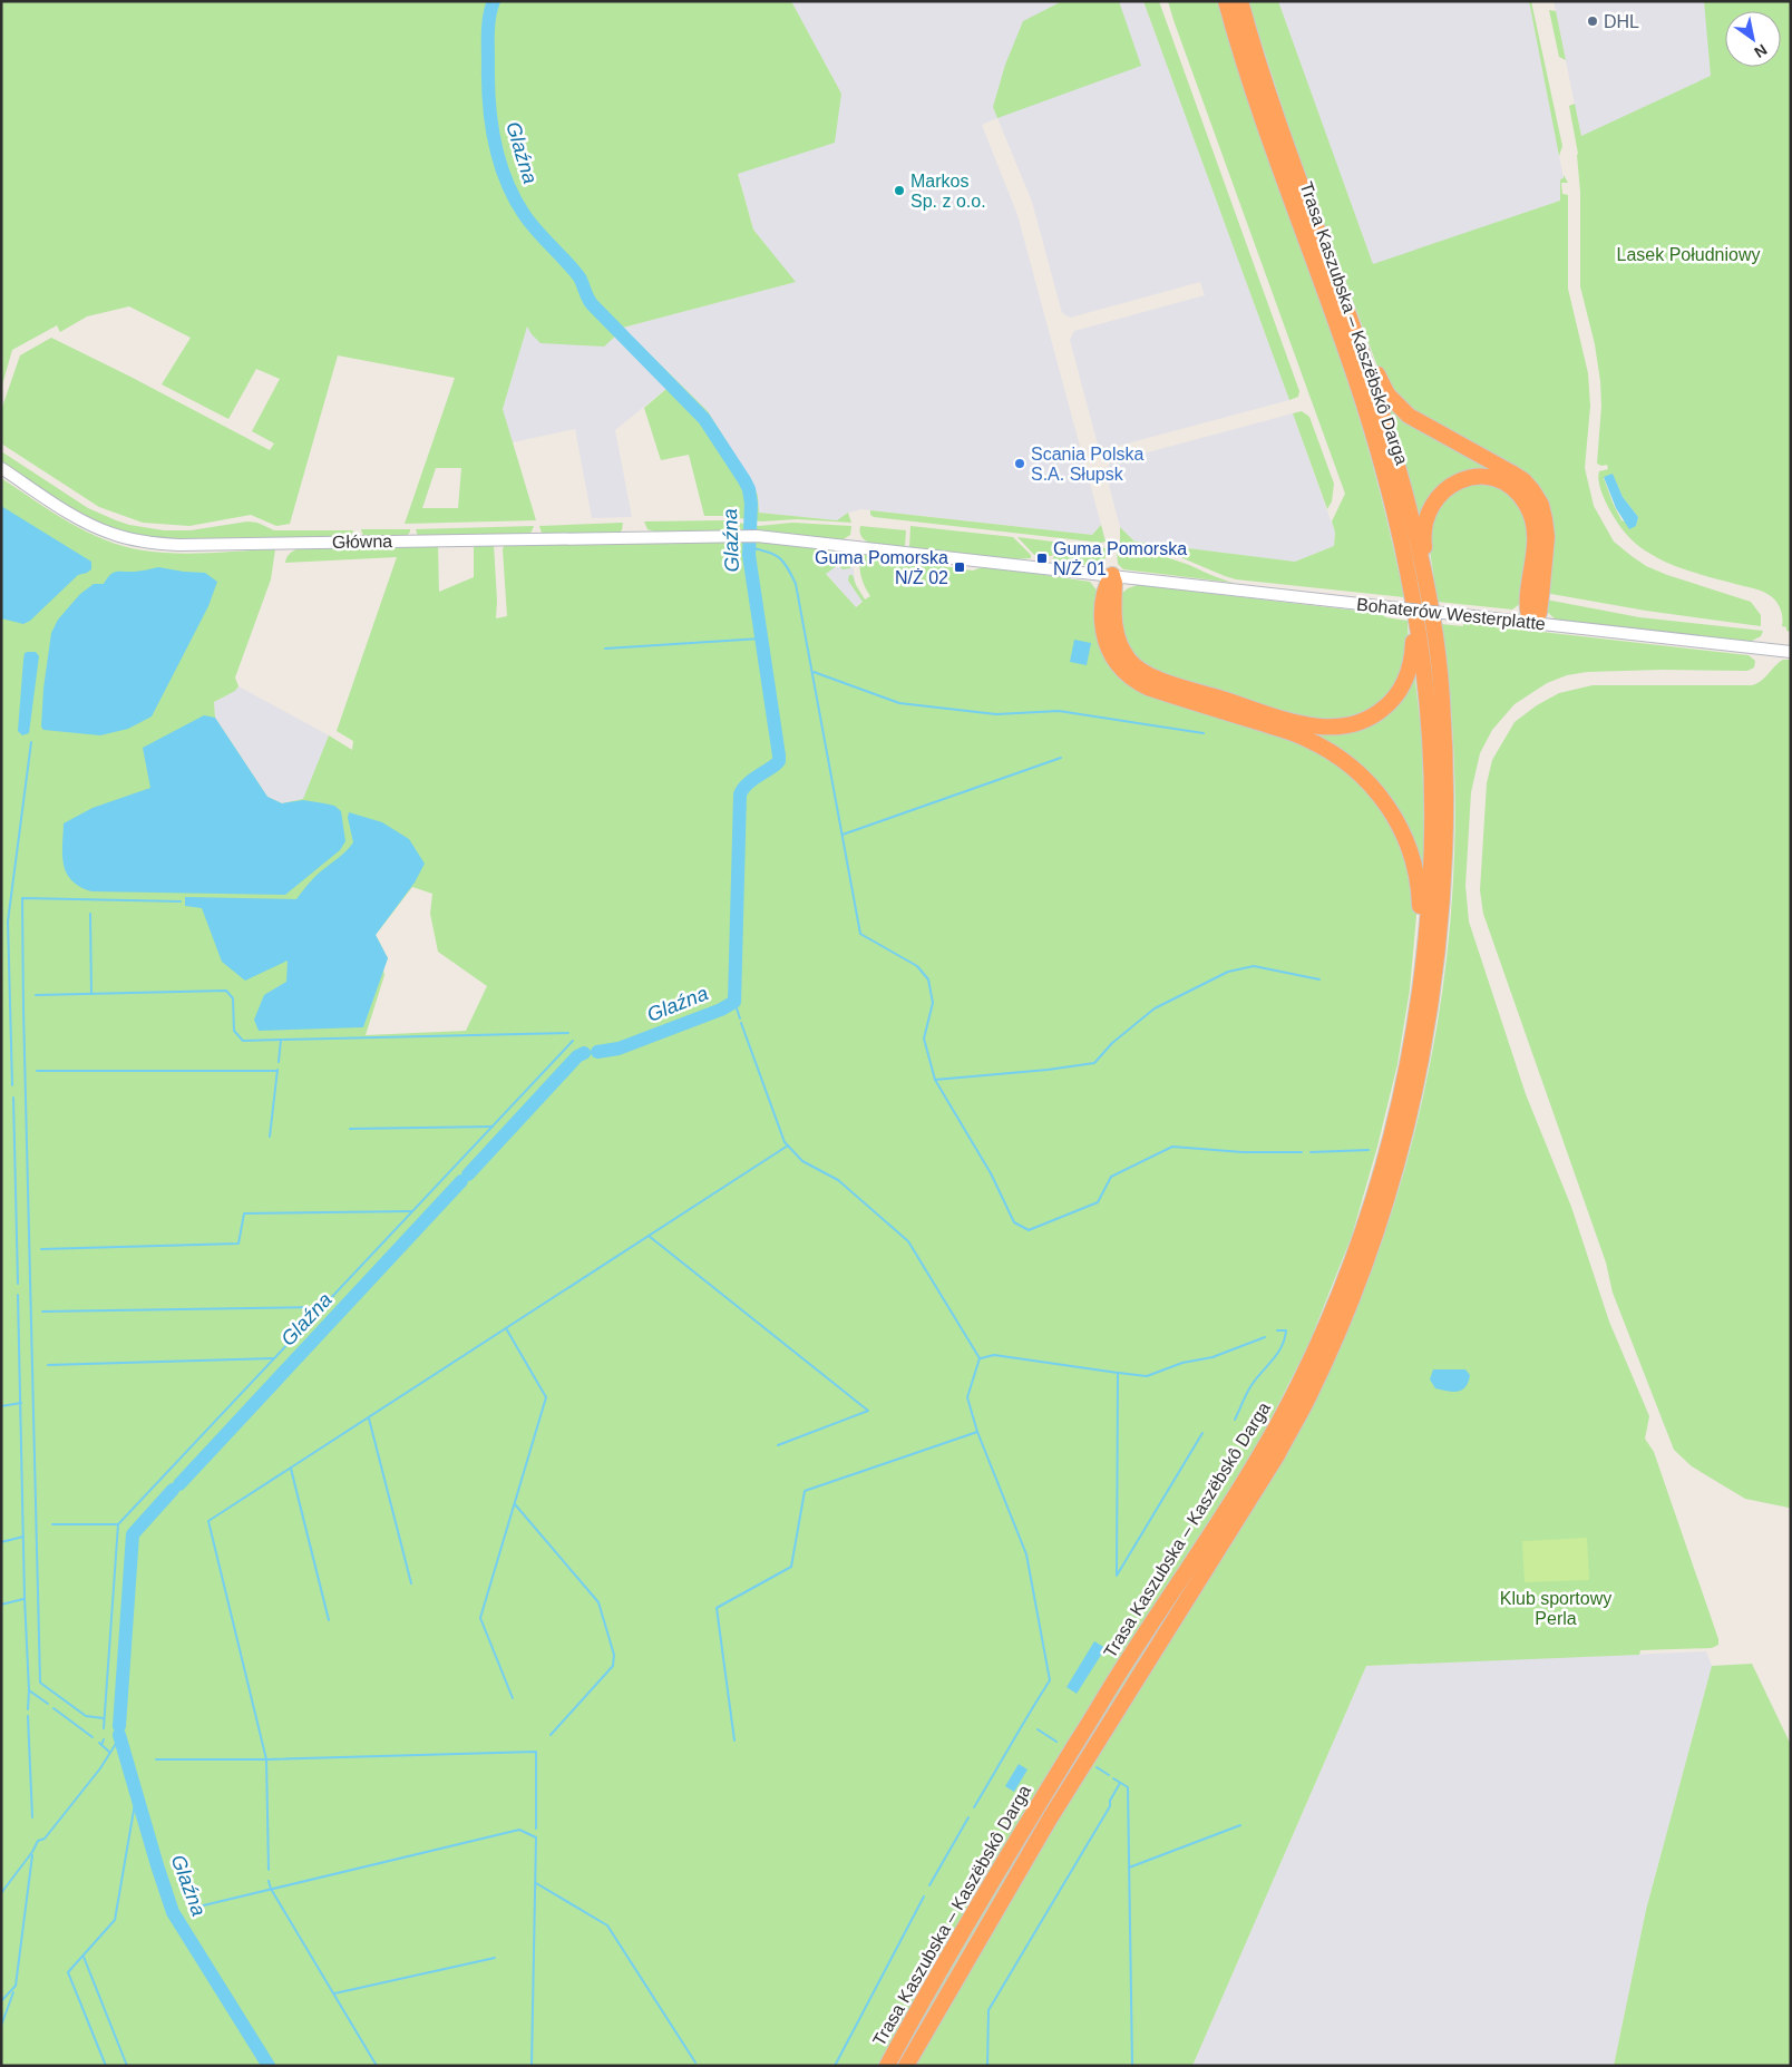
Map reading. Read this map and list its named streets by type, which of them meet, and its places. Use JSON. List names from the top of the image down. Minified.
{"streets":{"highway":["Trasa Kaszubska – Kaszëbskô Darga"],"main road":["Główna","Bohaterów Westerplatte"]},"crossings":[["Główna","Bohaterów Westerplatte"]],"water":["Glaźna"],"parks":["Lasek Południowy","Klub sportowy Perla"],"places":{"other":["DHL","Markos Sp. z o.o.","Scania Polska S.A. Słupsk"],"transit":["Guma Pomorska N/Ż 01","Guma Pomorska N/Ż 02"]},"north":"bottom right"}
